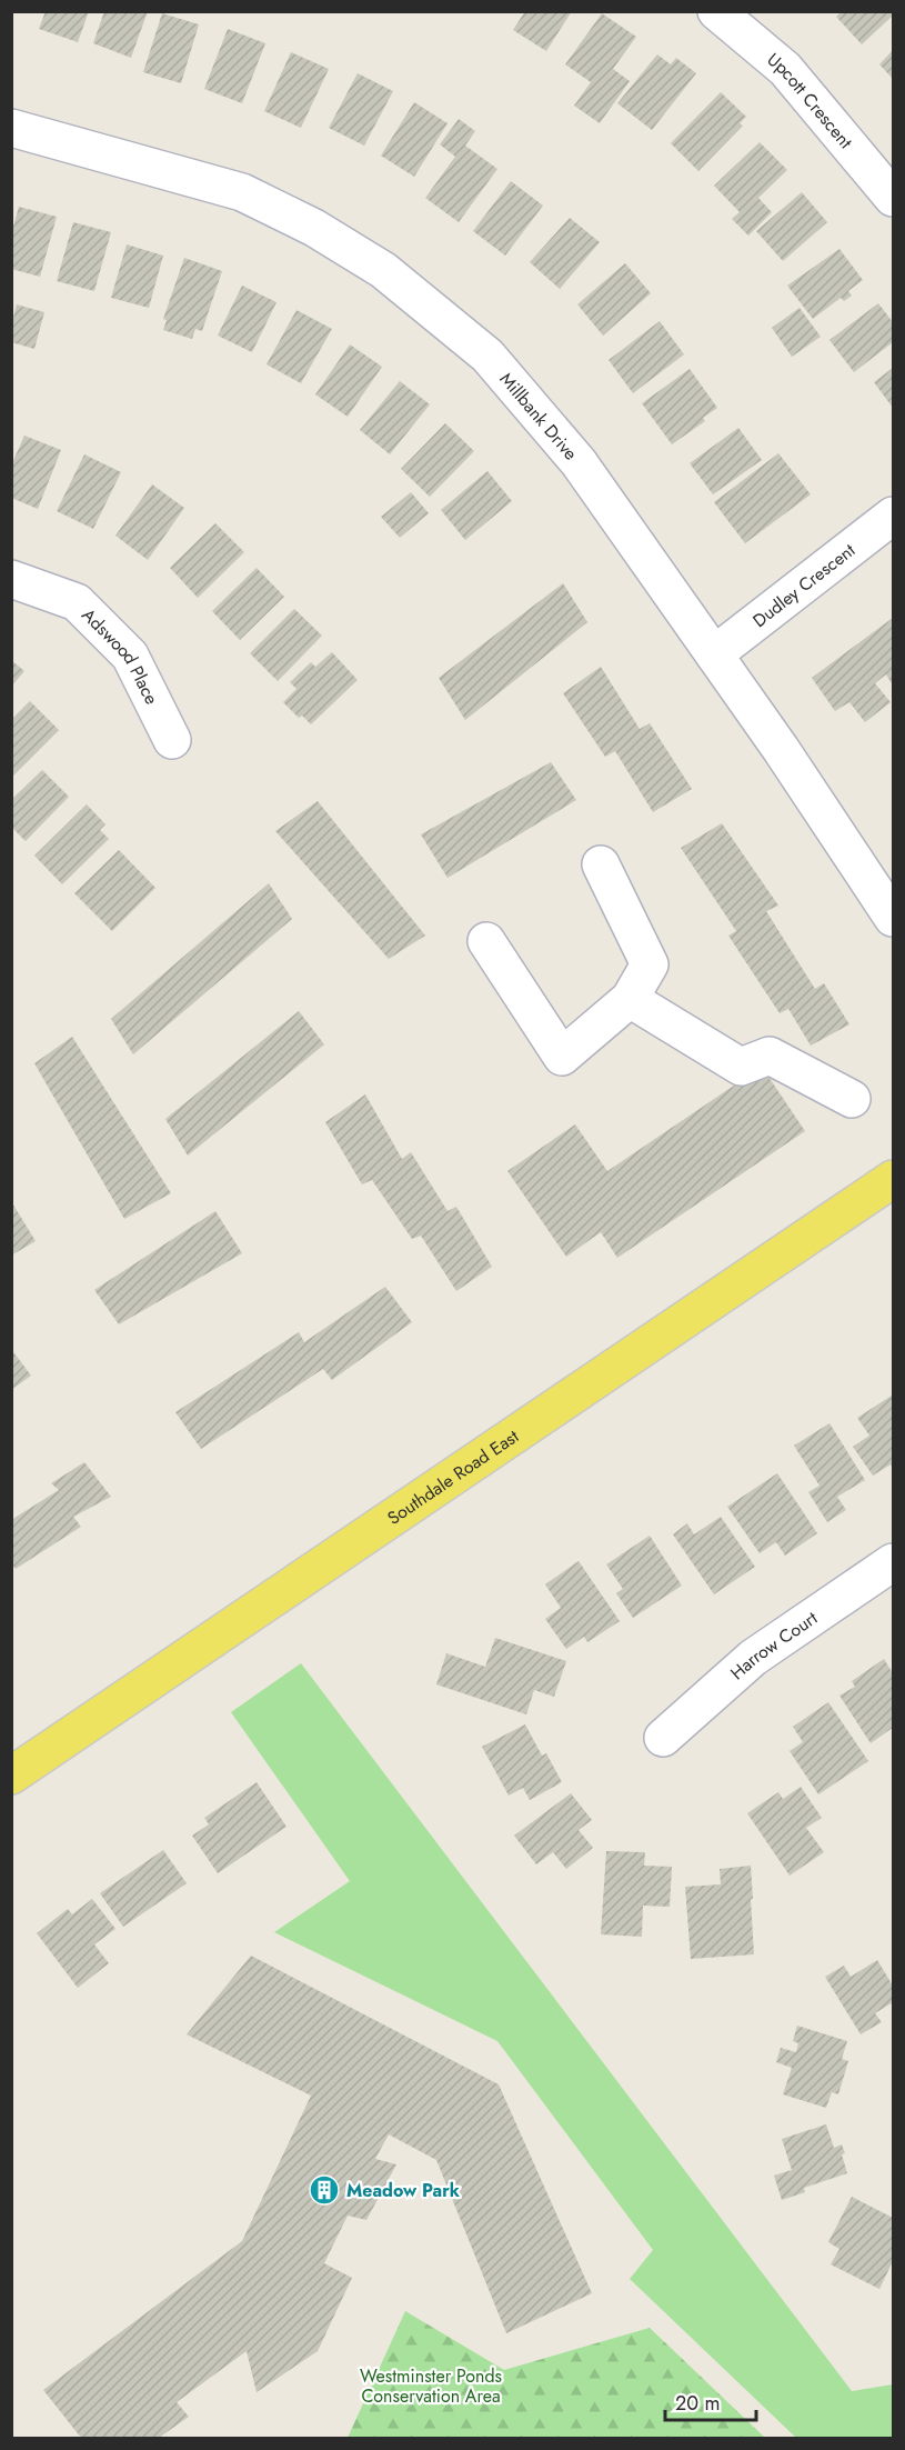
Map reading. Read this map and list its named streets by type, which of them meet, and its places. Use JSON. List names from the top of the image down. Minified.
{"streets":{"main road":["Southdale Road East"],"street":["Upcott Crescent","Millbank Drive","Dudley Crescent","Adswood Place","Harrow Court"]},"crossings":[["Millbank Drive","Dudley Crescent"]],"parks":["Westminster Ponds Conservation Area"],"places":{"building":["Meadow Park"]},"scale_bar":"20 m"}
